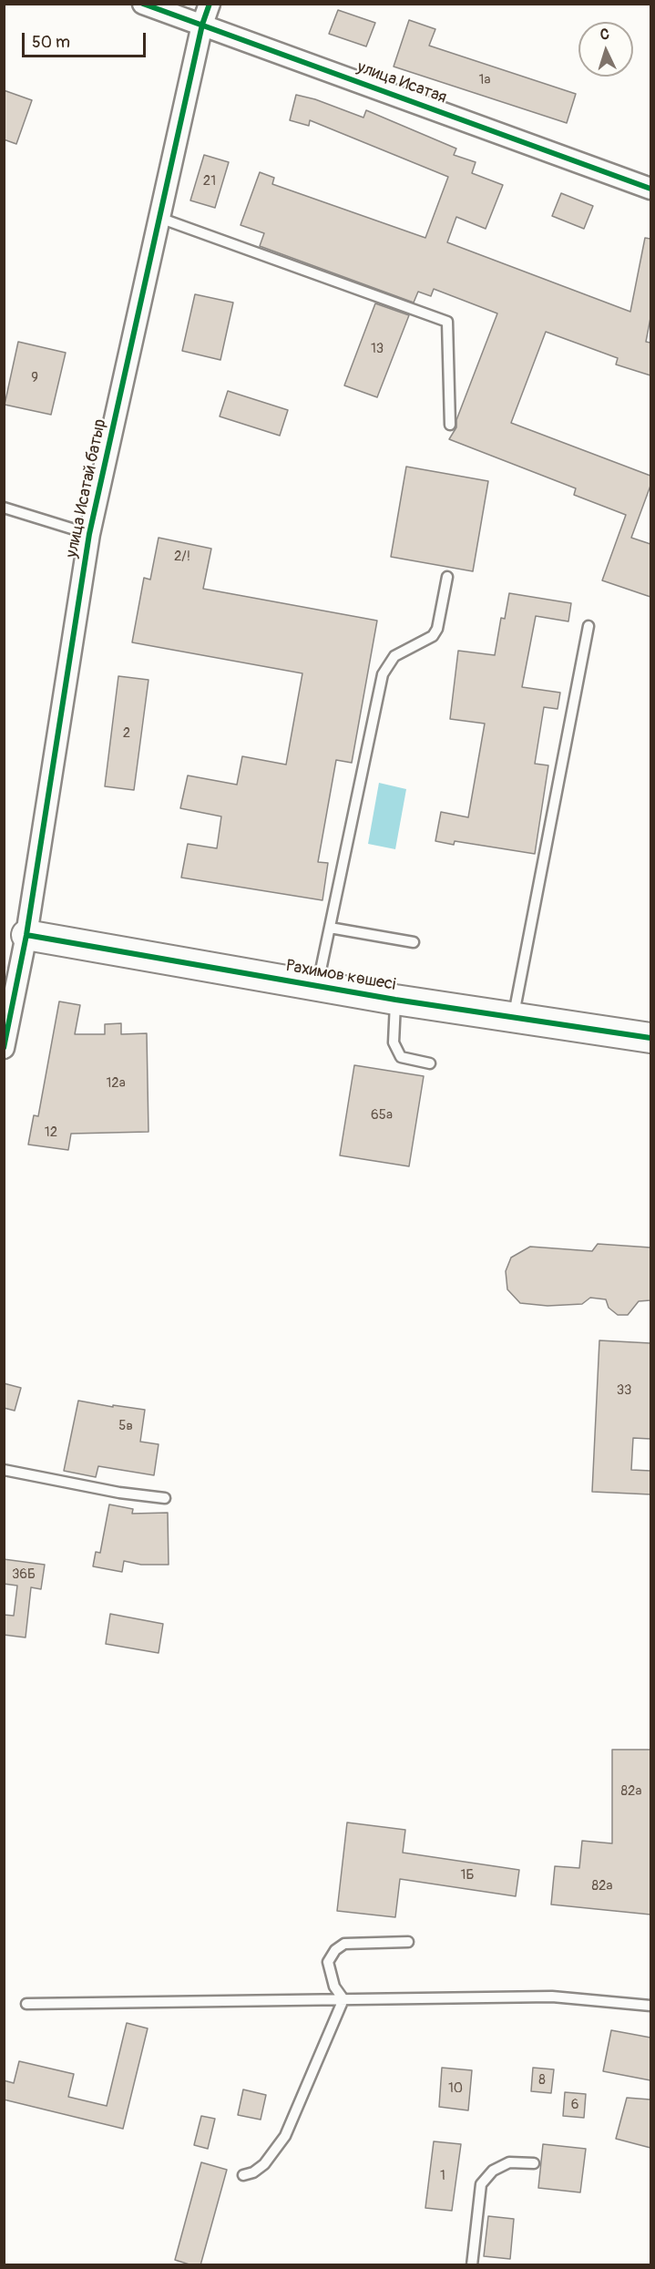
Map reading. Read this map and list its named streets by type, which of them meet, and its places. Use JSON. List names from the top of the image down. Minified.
{"streets":{"street":["улица Исатая","улица Исатай батыр","Рахимов көшесі"]},"crossings":[["улица Исатая","улица Исатай батыр"],["улица Исатай батыр","Рахимов көшесі"]],"house_numbers":["1а","21","13","9","2/!","2","12а","65а","12","33","5в","36Б","82а","1Б","82а","8","10","6","1"],"scale_bar":"50 m","north":"top"}
